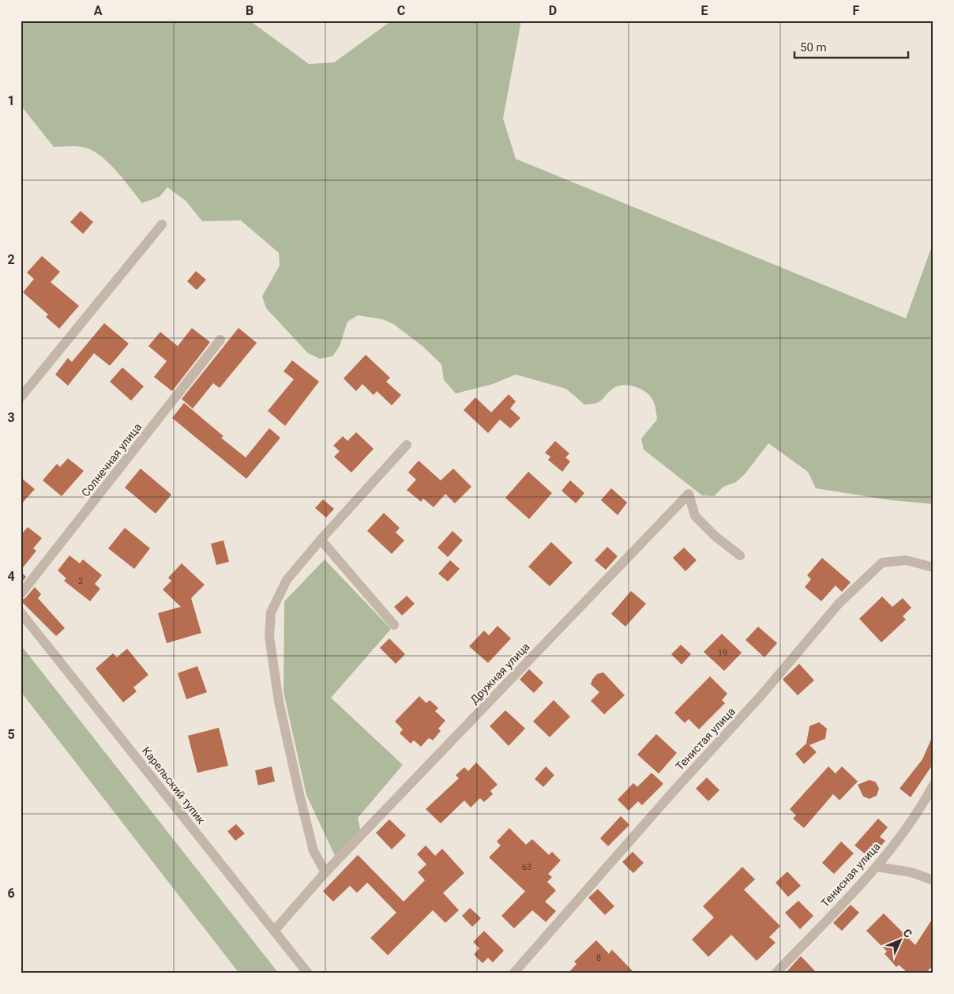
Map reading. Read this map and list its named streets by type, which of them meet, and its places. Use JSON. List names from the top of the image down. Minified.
{"streets":{"street":["Солнечная улица","Дружная улица","Тенистая улица","Карельский тупик","Тенисная улица"]},"crossings":[["Дружная улица","Карельский тупик"]],"house_numbers":["2","19","63","8"],"scale_bar":"50 m","north":"top right","grid":{"columns":["A","B","C","D","E","F"],"rows":["1","2","3","4","5","6"]}}
